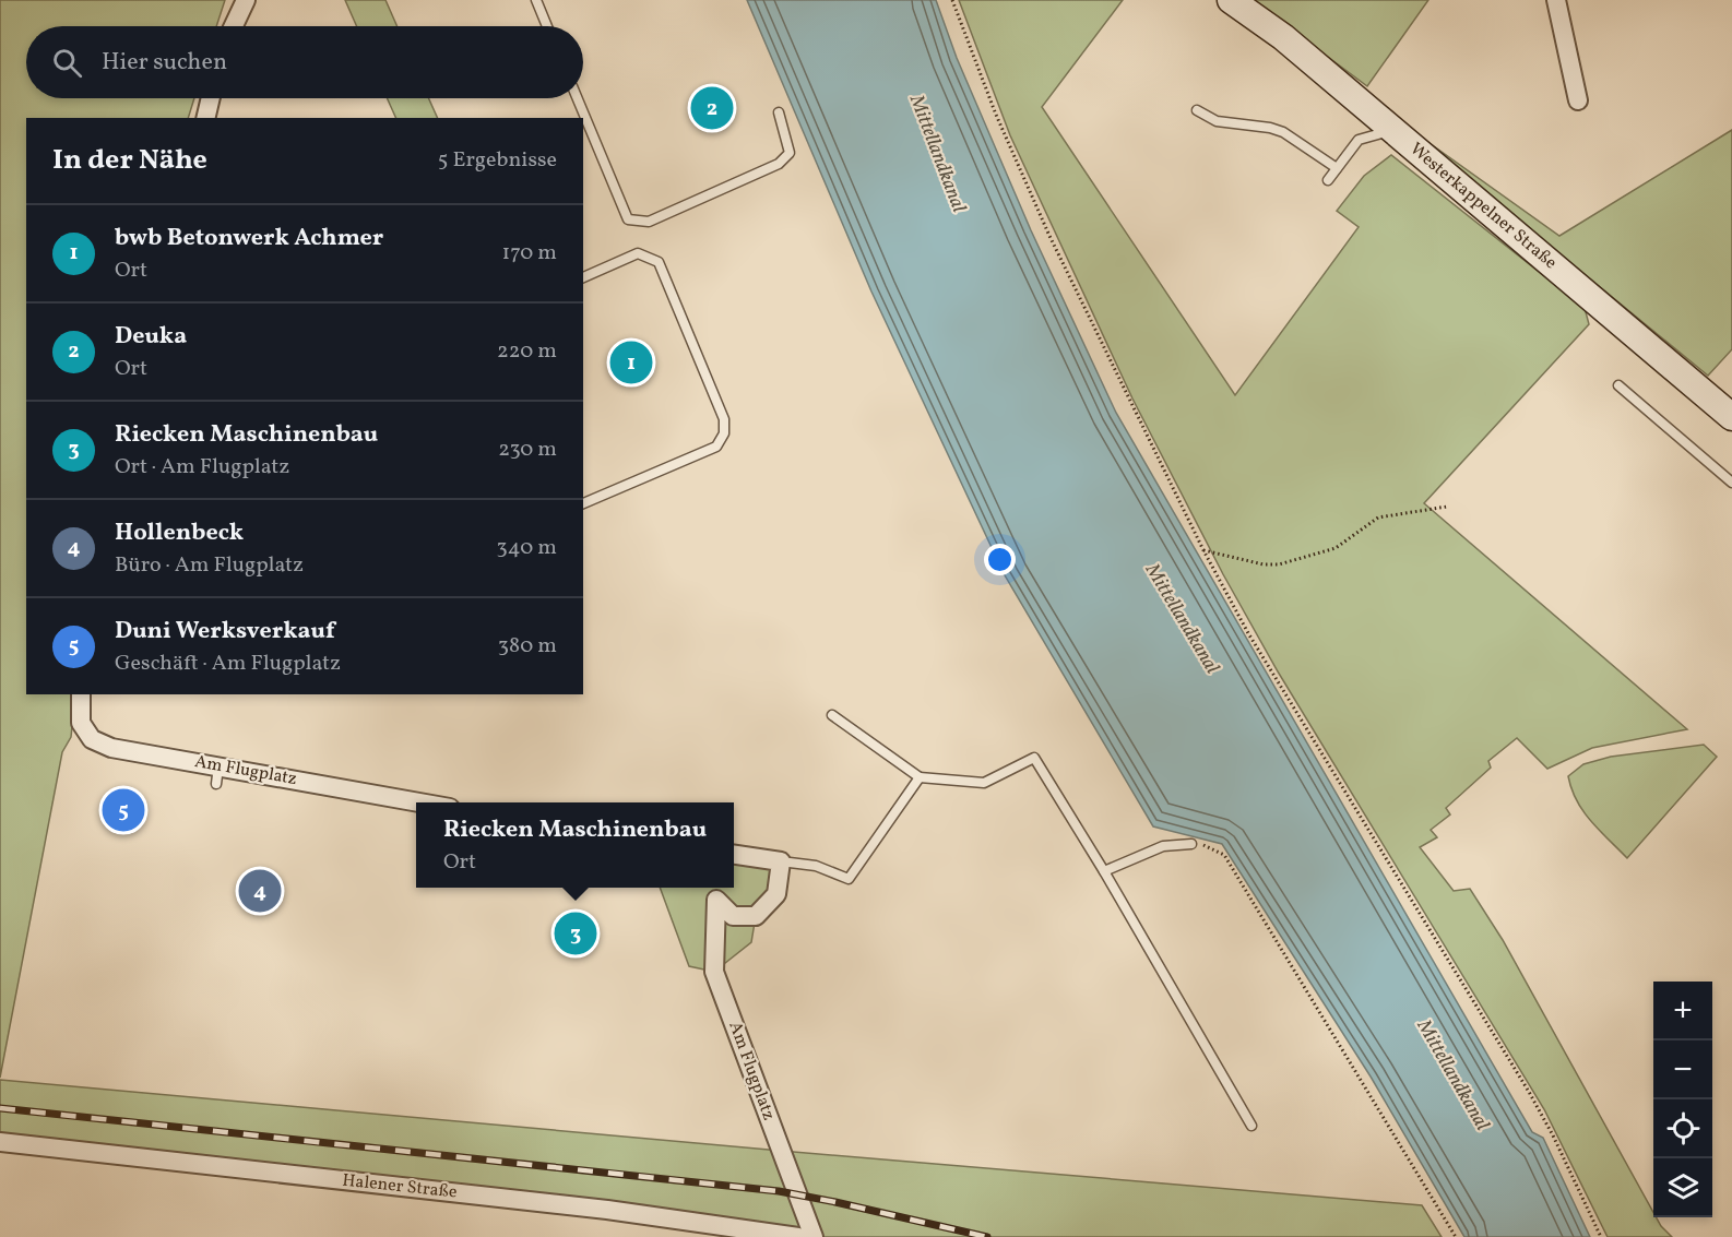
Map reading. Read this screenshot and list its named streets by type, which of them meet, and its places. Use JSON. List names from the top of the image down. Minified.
{"streets":{"main road":["Westerkappelner Straße"],"street":["Am Flugplatz","Halener Straße"]},"water":["Mittellandkanal"],"page":{"search":"Hier suchen","pins":["2","1","5","4","3"],"heading":["In der Nähe","5 Ergebnisse"],"list":[{"mark":"1","name":"bwb Betonwerk Achmer","note":"Ort","value":"170 m"},{"mark":"2","name":"Deuka","note":"Ort","value":"220 m"},{"mark":"3","name":"Riecken Maschinenbau","note":"Ort · Am Flugplatz","value":"230 m"},{"mark":"4","name":"Hollenbeck","note":"Büro · Am Flugplatz","value":"340 m"},{"mark":"5","name":"Duni Werksverkauf","note":"Geschäft · Am Flugplatz","value":"380 m"}],"popup":["Riecken Maschinenbau","Ort"],"map_buttons":["+","−"]}}
